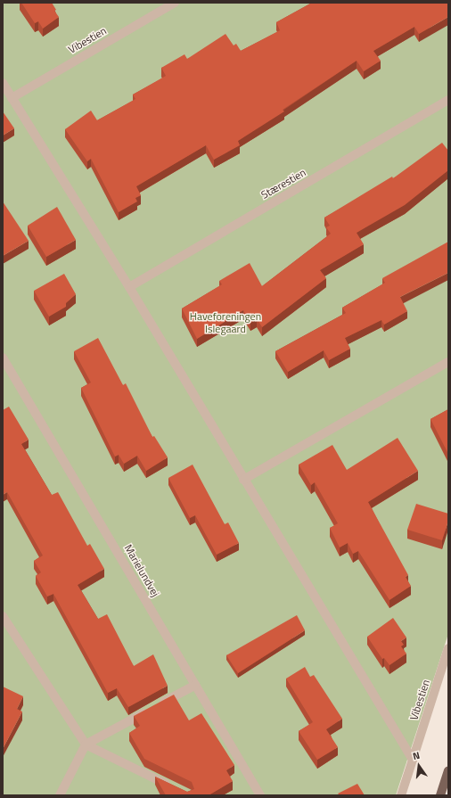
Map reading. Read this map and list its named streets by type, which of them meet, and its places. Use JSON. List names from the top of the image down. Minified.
{"streets":{"street":["Vibestien","Stærestien","Marielundvej"]},"parks":["Haveforeningen Islegaard"],"north":"top"}
